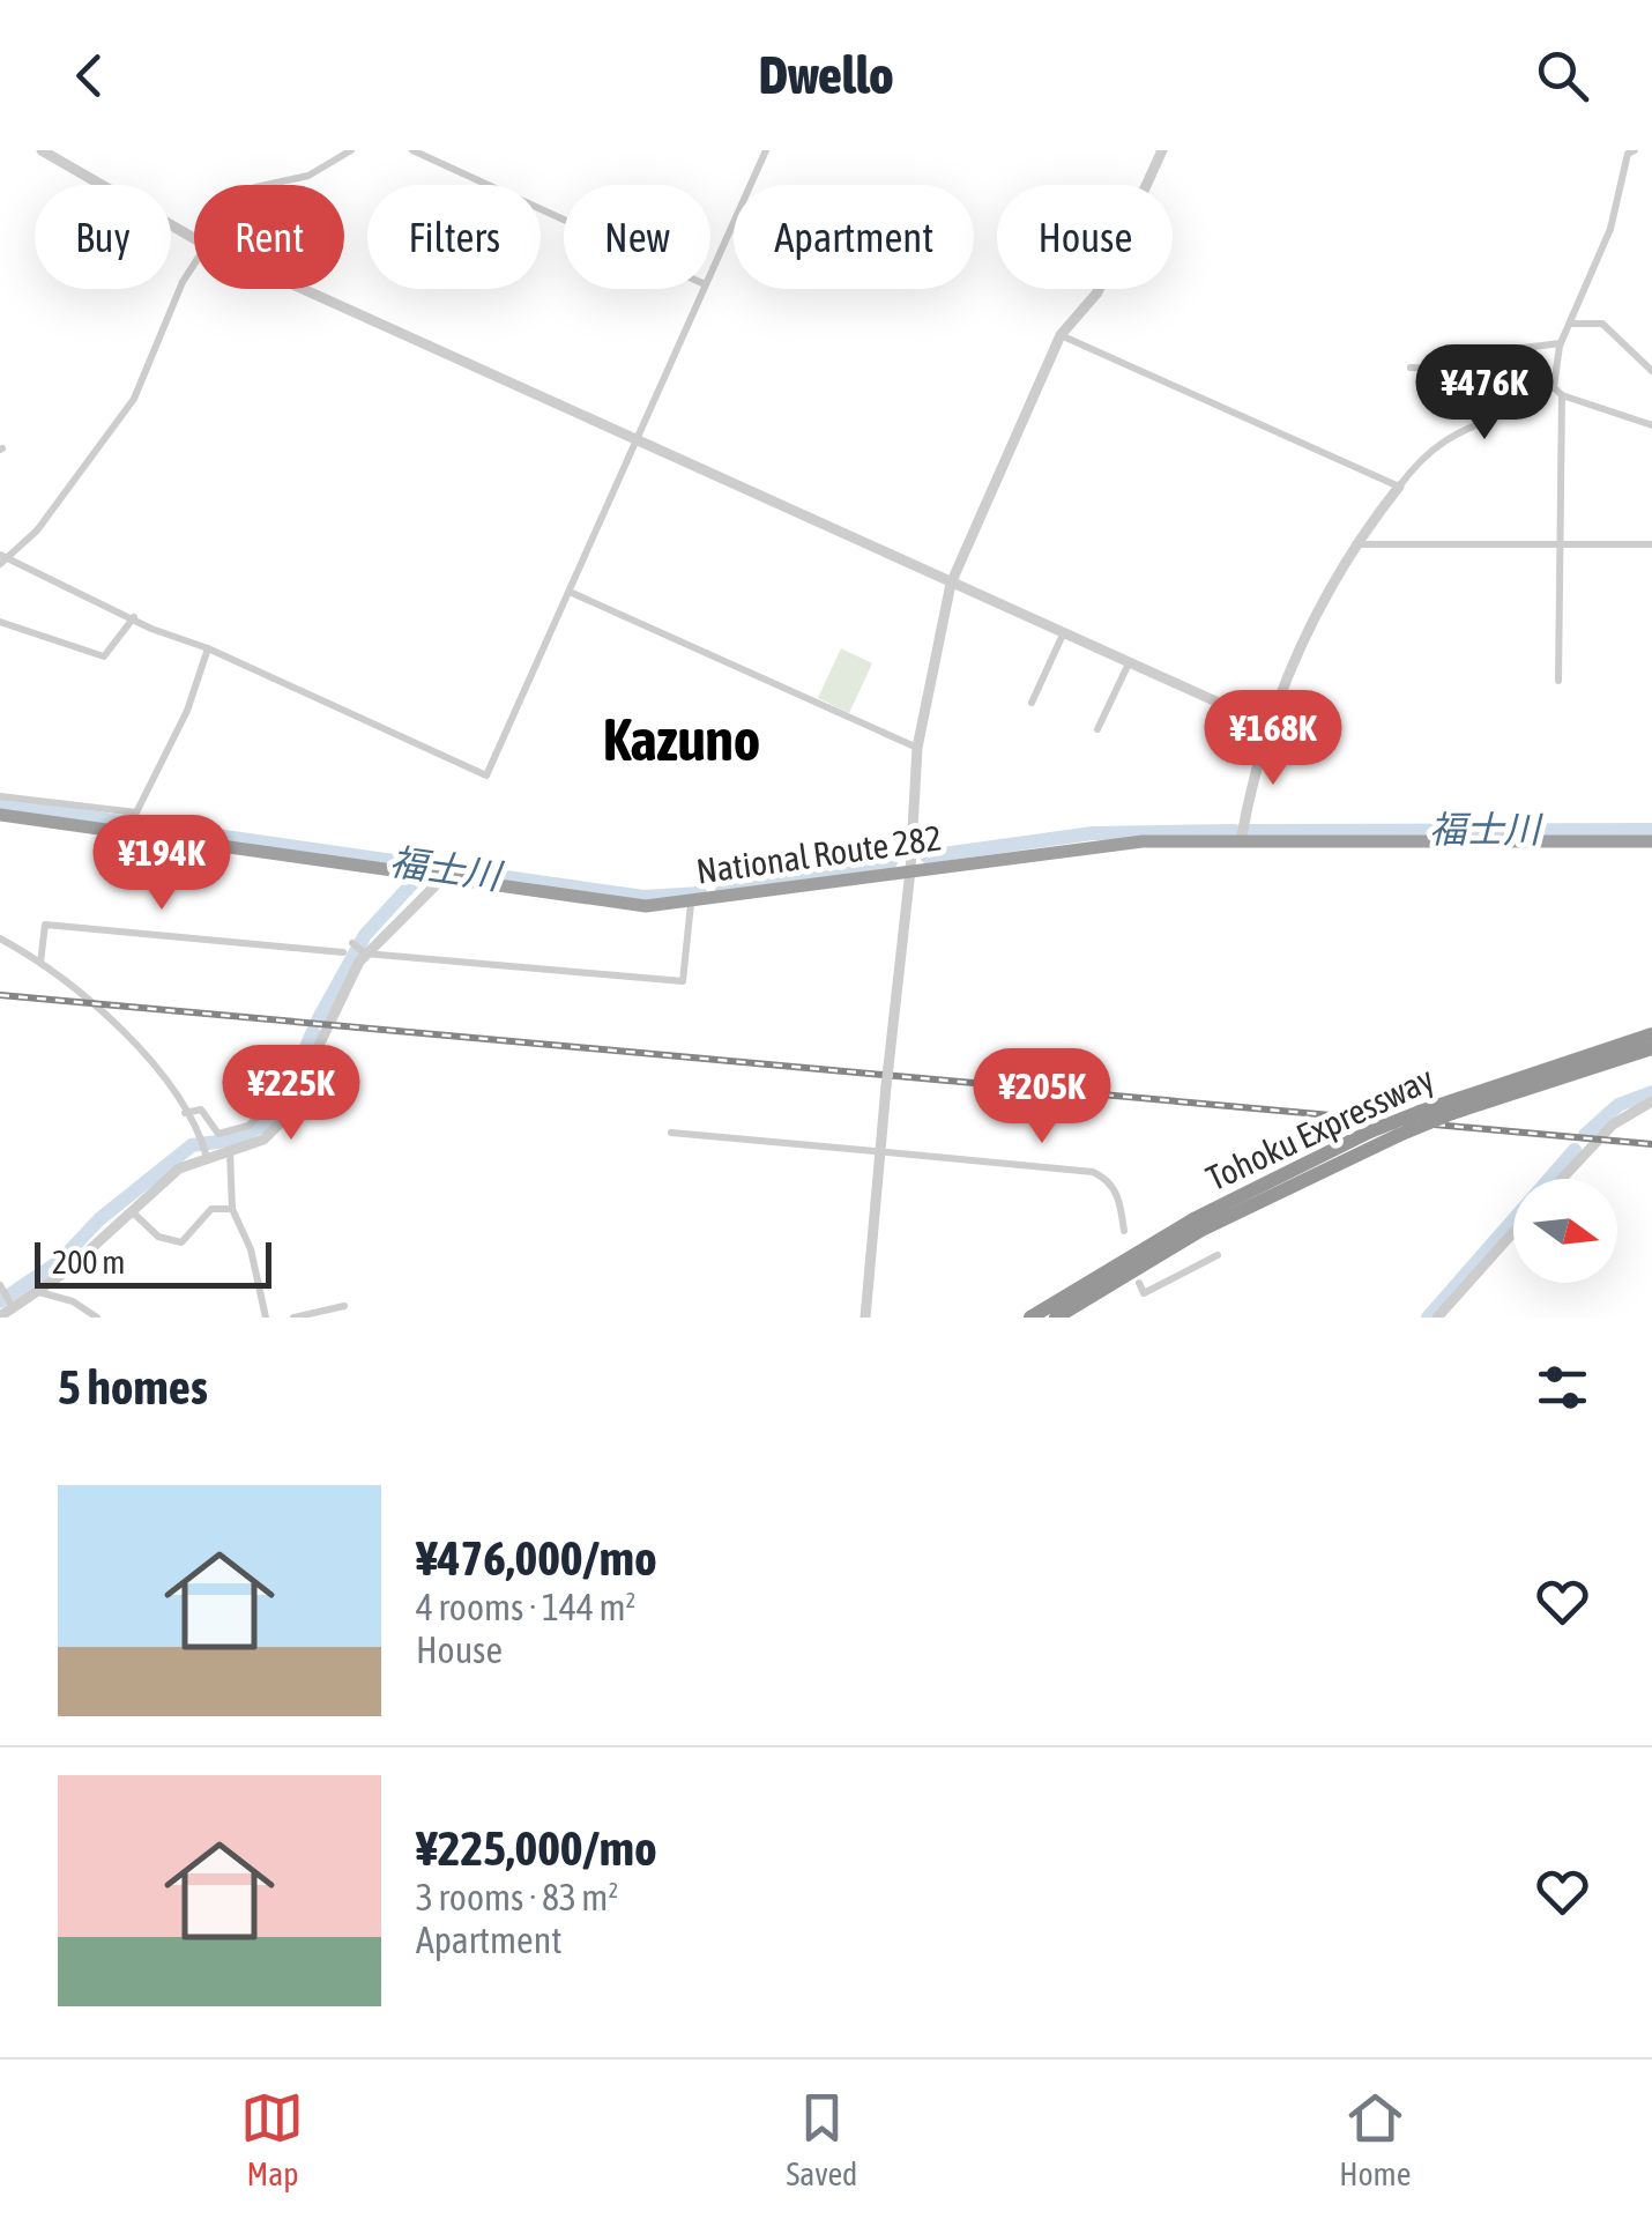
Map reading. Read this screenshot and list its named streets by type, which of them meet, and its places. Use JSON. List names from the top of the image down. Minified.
{"streets":{"highway":["National Route 282","Tohoku Expressway"]},"districts":["Kazuno"],"water":["福士川"],"scale_bar":"200 m","north":"right","page":{"header":"Dwello","chip":["Buy","Rent","Filters","New","Apartment","House"],"price":["¥476K","¥168K","¥194K","¥225K","¥205K"],"scale":"200 m","heading":"5 homes","list":[{"name":"¥476,000/mo","note":"4 rooms · 144 m² · House"},{"name":"¥225,000/mo","note":"3 rooms · 83 m² · Apartment"}],"tabs":["Map","Saved","Home"]}}
